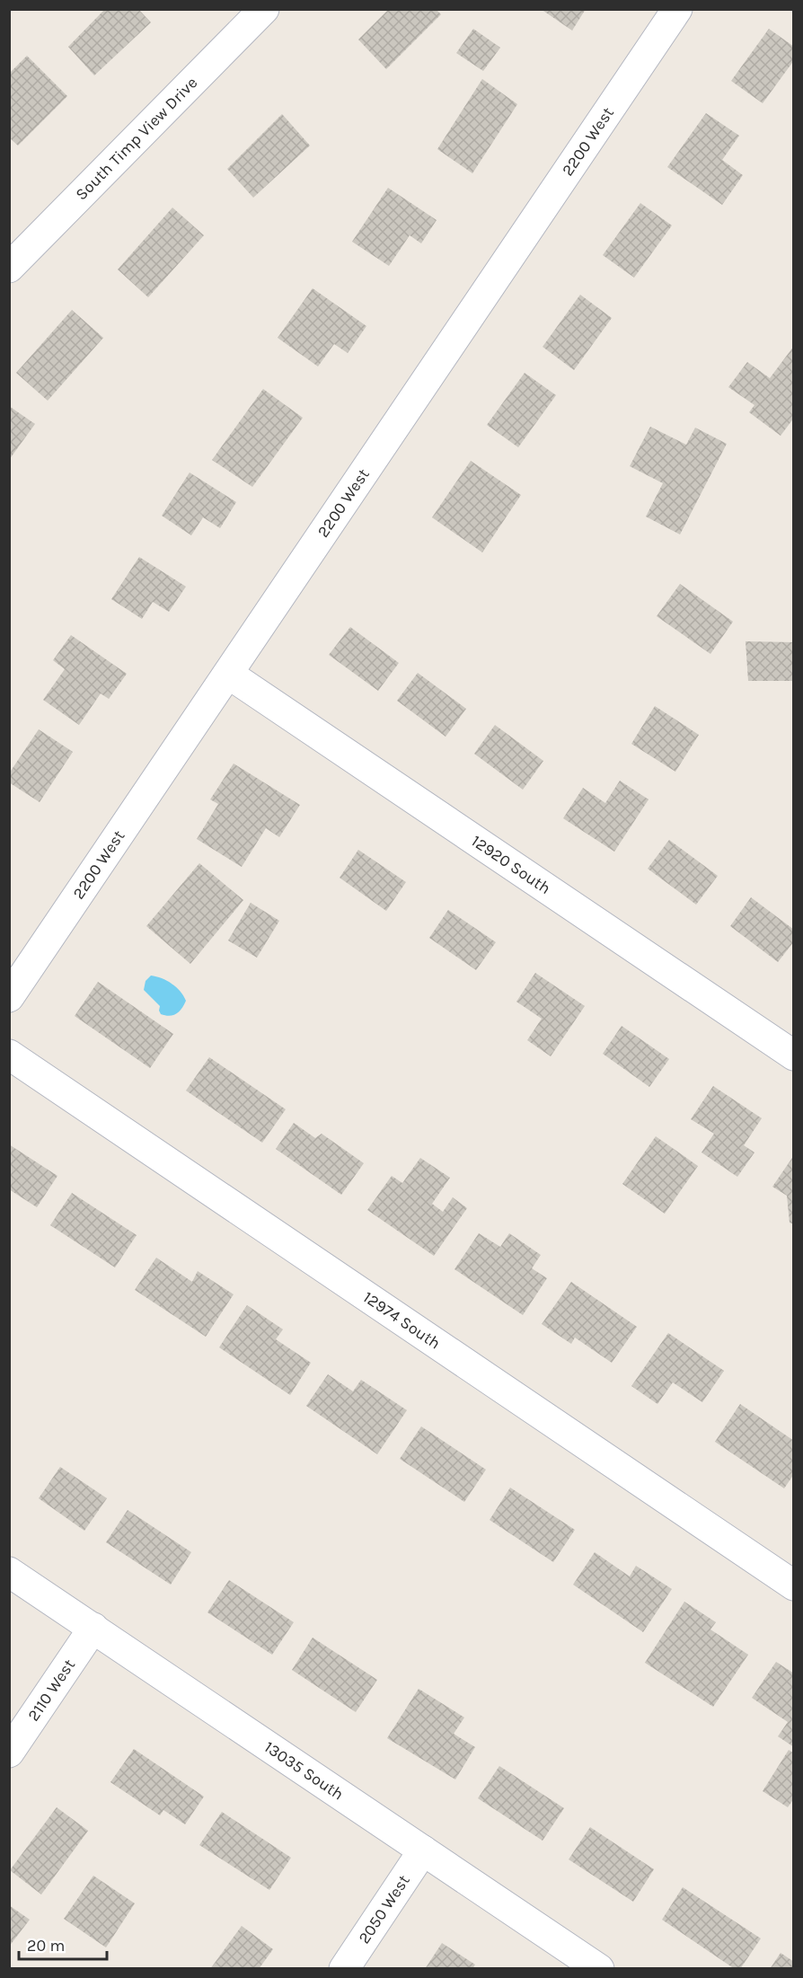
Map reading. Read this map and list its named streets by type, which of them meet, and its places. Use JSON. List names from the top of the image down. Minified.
{"streets":{"street":["South Timp View Drive","2200 West","12920 South","12974 South","2110 West","13035 South","2050 West"]},"crossings":[["2200 West","12920 South"],["2110 West","13035 South"],["13035 South","2050 West"]],"scale_bar":"20 m"}
